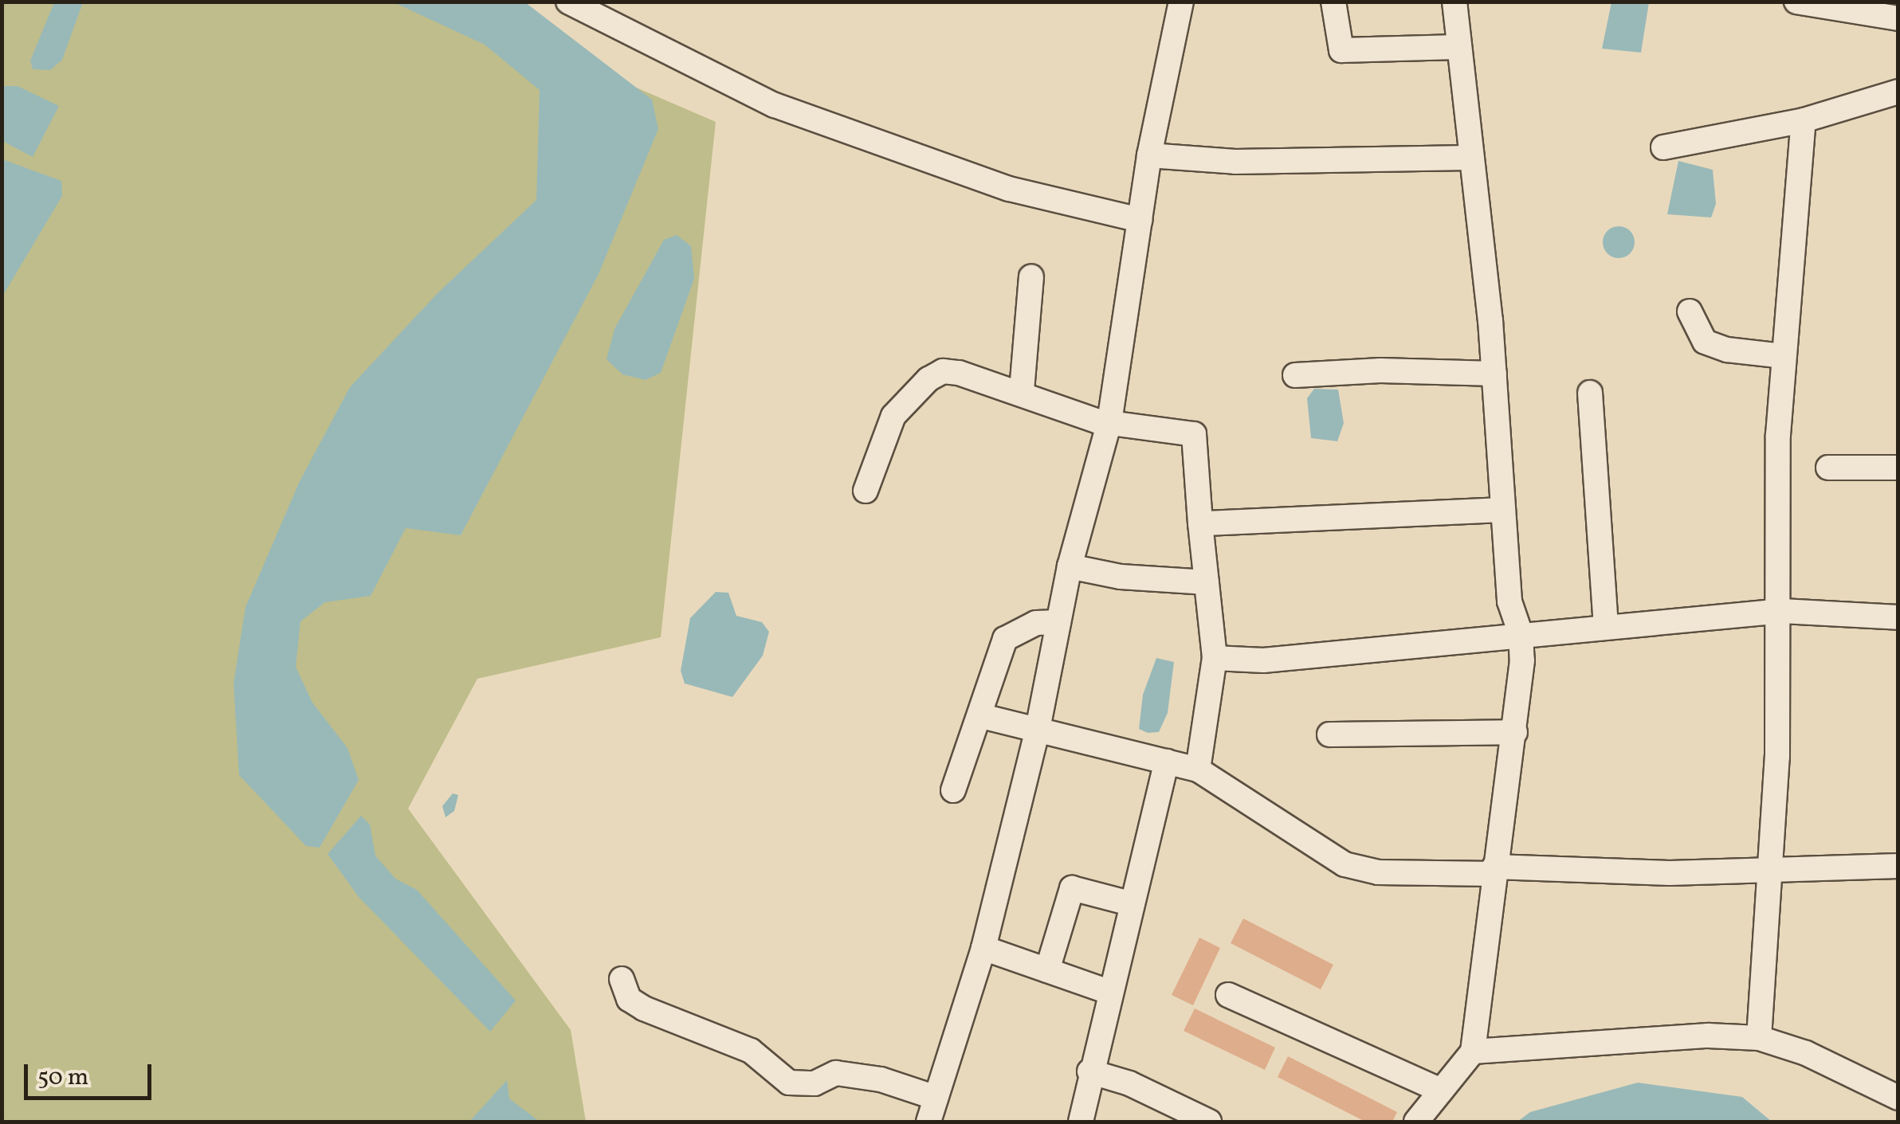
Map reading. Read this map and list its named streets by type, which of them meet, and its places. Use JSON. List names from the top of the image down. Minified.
{"scale_bar":"50 m"}
